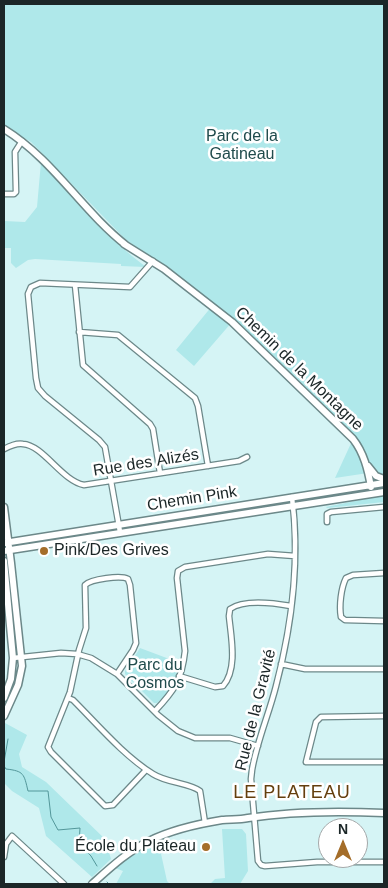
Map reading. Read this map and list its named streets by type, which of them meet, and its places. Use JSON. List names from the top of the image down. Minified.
{"streets":{"street":["Chemin de la Montagne","Rue des Alizés","Chemin Pink","Rue de la Gravité"]},"crossings":[["Chemin de la Montagne","Chemin Pink"],["Chemin Pink","Rue de la Gravité"]],"districts":["LE PLATEAU"],"parks":["Parc de la Gatineau","Parc du Cosmos"],"places":["Pink/Des Grives","École du Plateau"],"north":"top"}
